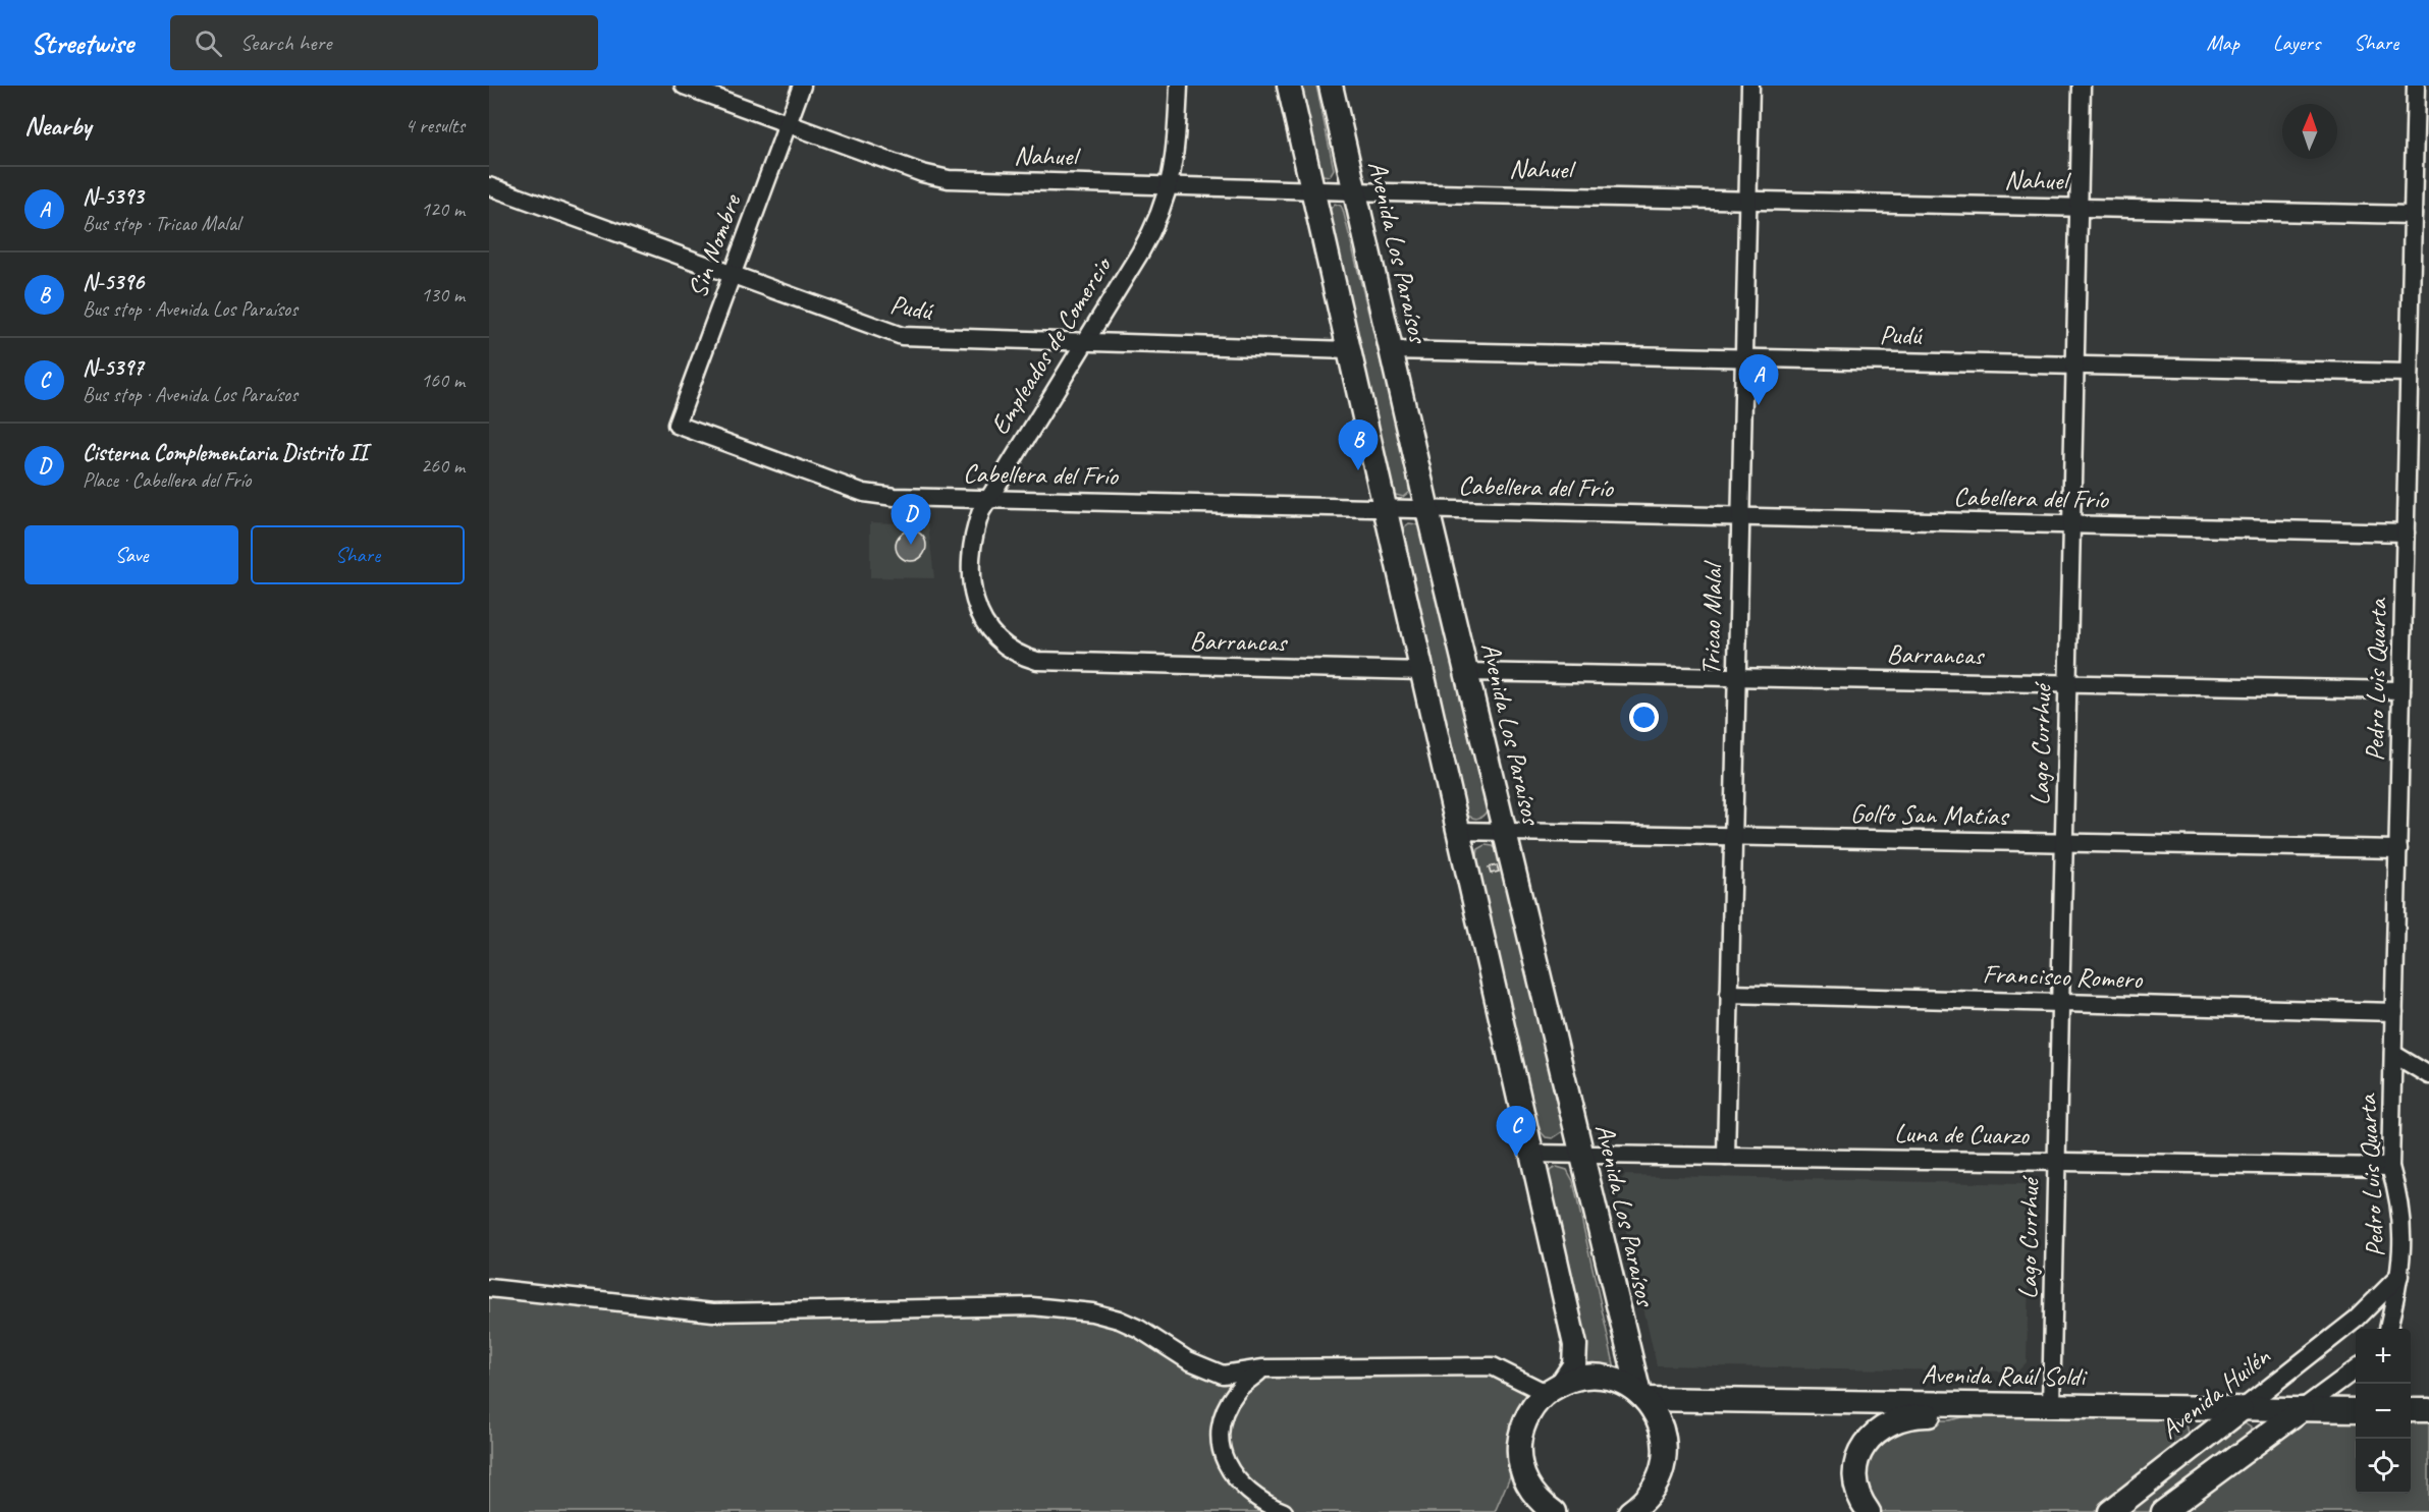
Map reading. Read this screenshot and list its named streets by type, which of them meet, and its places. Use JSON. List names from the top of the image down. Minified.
{"streets":{"main road":["Avenida Los Paraísos","Avenida Raúl Soldi","Avenida Huilén"],"street":["Nahuel","Sin Nombre","Pudú","Empleados de Comercio","Cabellera del Frío","Tricao Malal","Barrancas","Pedro Luis Quarta","Lago Currhué","Golfo San Matías","Francisco Romero","Luna de Cuarzo"]},"crossings":[["Nahuel","Sin Nombre"],["Nahuel","Avenida Los Paraísos"],["Nahuel","Empleados de Comercio"],["Nahuel","Tricao Malal"],["Nahuel","Pedro Luis Quarta"],["Nahuel","Lago Currhué"],["Sin Nombre","Pudú"],["Sin Nombre","Cabellera del Frío"],["Avenida Los Paraísos","Pudú"],["Avenida Los Paraísos","Cabellera del Frío"],["Avenida Los Paraísos","Barrancas"],["Avenida Los Paraísos","Golfo San Matías"],["Avenida Los Paraísos","Luna de Cuarzo"],["Avenida Los Paraísos","Avenida Raúl Soldi"],["Pudú","Empleados de Comercio"],["Pudú","Tricao Malal"],["Pudú","Pedro Luis Quarta"],["Pudú","Lago Currhué"],["Empleados de Comercio","Cabellera del Frío"],["Empleados de Comercio","Barrancas"],["Cabellera del Frío","Tricao Malal"],["Cabellera del Frío","Pedro Luis Quarta"],["Cabellera del Frío","Lago Currhué"],["Tricao Malal","Barrancas"],["Tricao Malal","Golfo San Matías"],["Tricao Malal","Francisco Romero"],["Tricao Malal","Luna de Cuarzo"],["Barrancas","Pedro Luis Quarta"],["Barrancas","Lago Currhué"],["Pedro Luis Quarta","Golfo San Matías"],["Pedro Luis Quarta","Francisco Romero"],["Pedro Luis Quarta","Luna de Cuarzo"],["Pedro Luis Quarta","Avenida Huilén"],["Lago Currhué","Golfo San Matías"],["Lago Currhué","Francisco Romero"],["Lago Currhué","Luna de Cuarzo"],["Lago Currhué","Avenida Raúl Soldi"],["Avenida Raúl Soldi","Avenida Huilén"]],"north":"top","page":{"header":"Streetwise","search":"Search here","nav":["Map","Layers","Share"],"heading":["Nearby","4 results"],"list":[{"mark":"A","name":"N-5393","note":"Bus stop · Tricao Malal","value":"120 m"},{"mark":"B","name":"N-5396","note":"Bus stop · Avenida Los Paraísos","value":"130 m"},{"mark":"C","name":"N-5397","note":"Bus stop · Avenida Los Paraísos","value":"160 m"},{"mark":"D","name":"Cisterna Complementaria Distrito II","note":"Place · Cabellera del Frío","value":"260 m"}],"pins":["A","B","D","C"],"buttons":["Save","Share"],"map_buttons":["+","−"]}}
